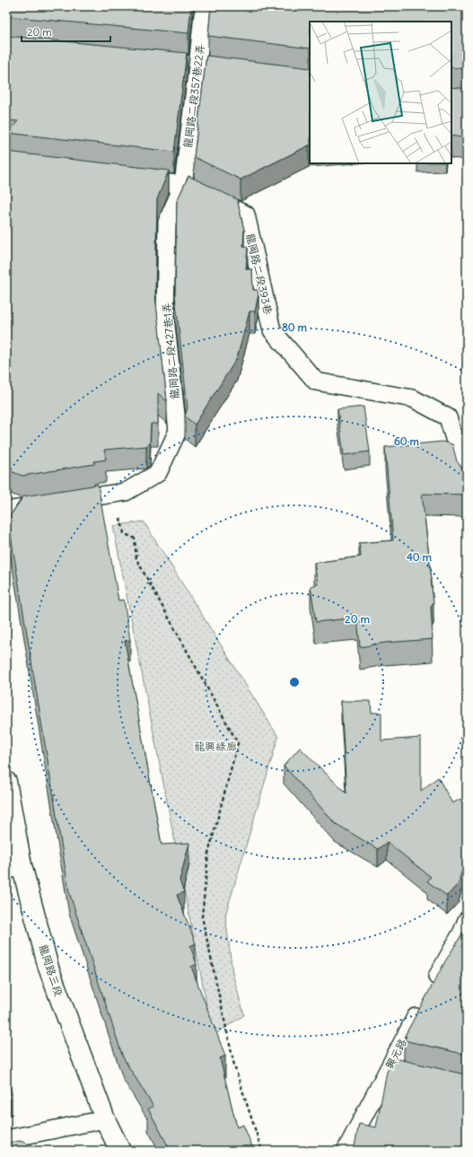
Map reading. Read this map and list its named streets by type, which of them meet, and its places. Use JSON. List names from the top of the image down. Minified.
{"streets":{"main road":["龍岡路三段"],"lane":["龍岡路二段357巷22弄","龍岡路二段393巷","龍岡路二段427巷1弄","興元路"]},"crossings":[["龍岡路二段357巷22弄","龍岡路二段393巷"],["龍岡路二段357巷22弄","龍岡路二段427巷1弄"],["龍岡路二段393巷","龍岡路二段427巷1弄"]],"parks":["龍興綠廊"],"scale_bar":"20 m","rings":["80 m","60 m","40 m","20 m"]}
